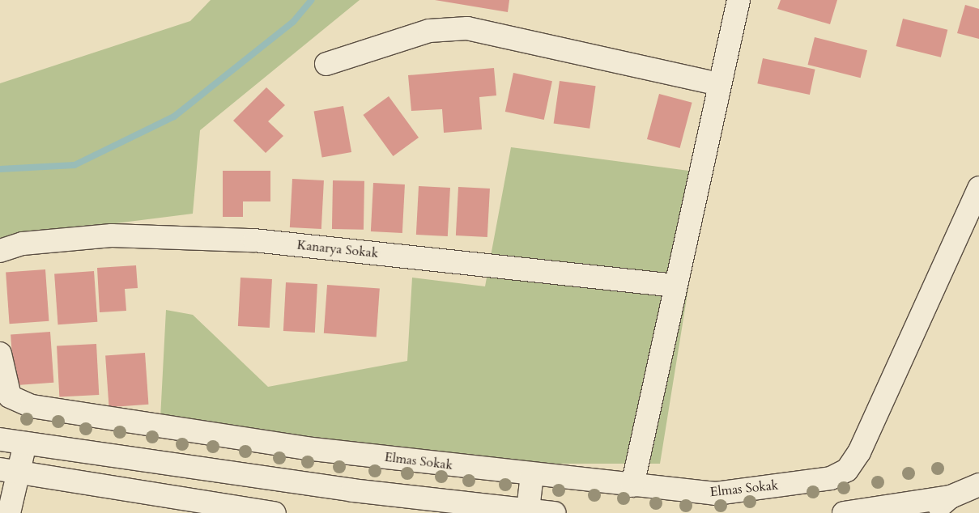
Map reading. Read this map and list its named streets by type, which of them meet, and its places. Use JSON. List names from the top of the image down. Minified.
{"streets":{"street":["Kanarya Sokak","Elmas Sokak"]}}
